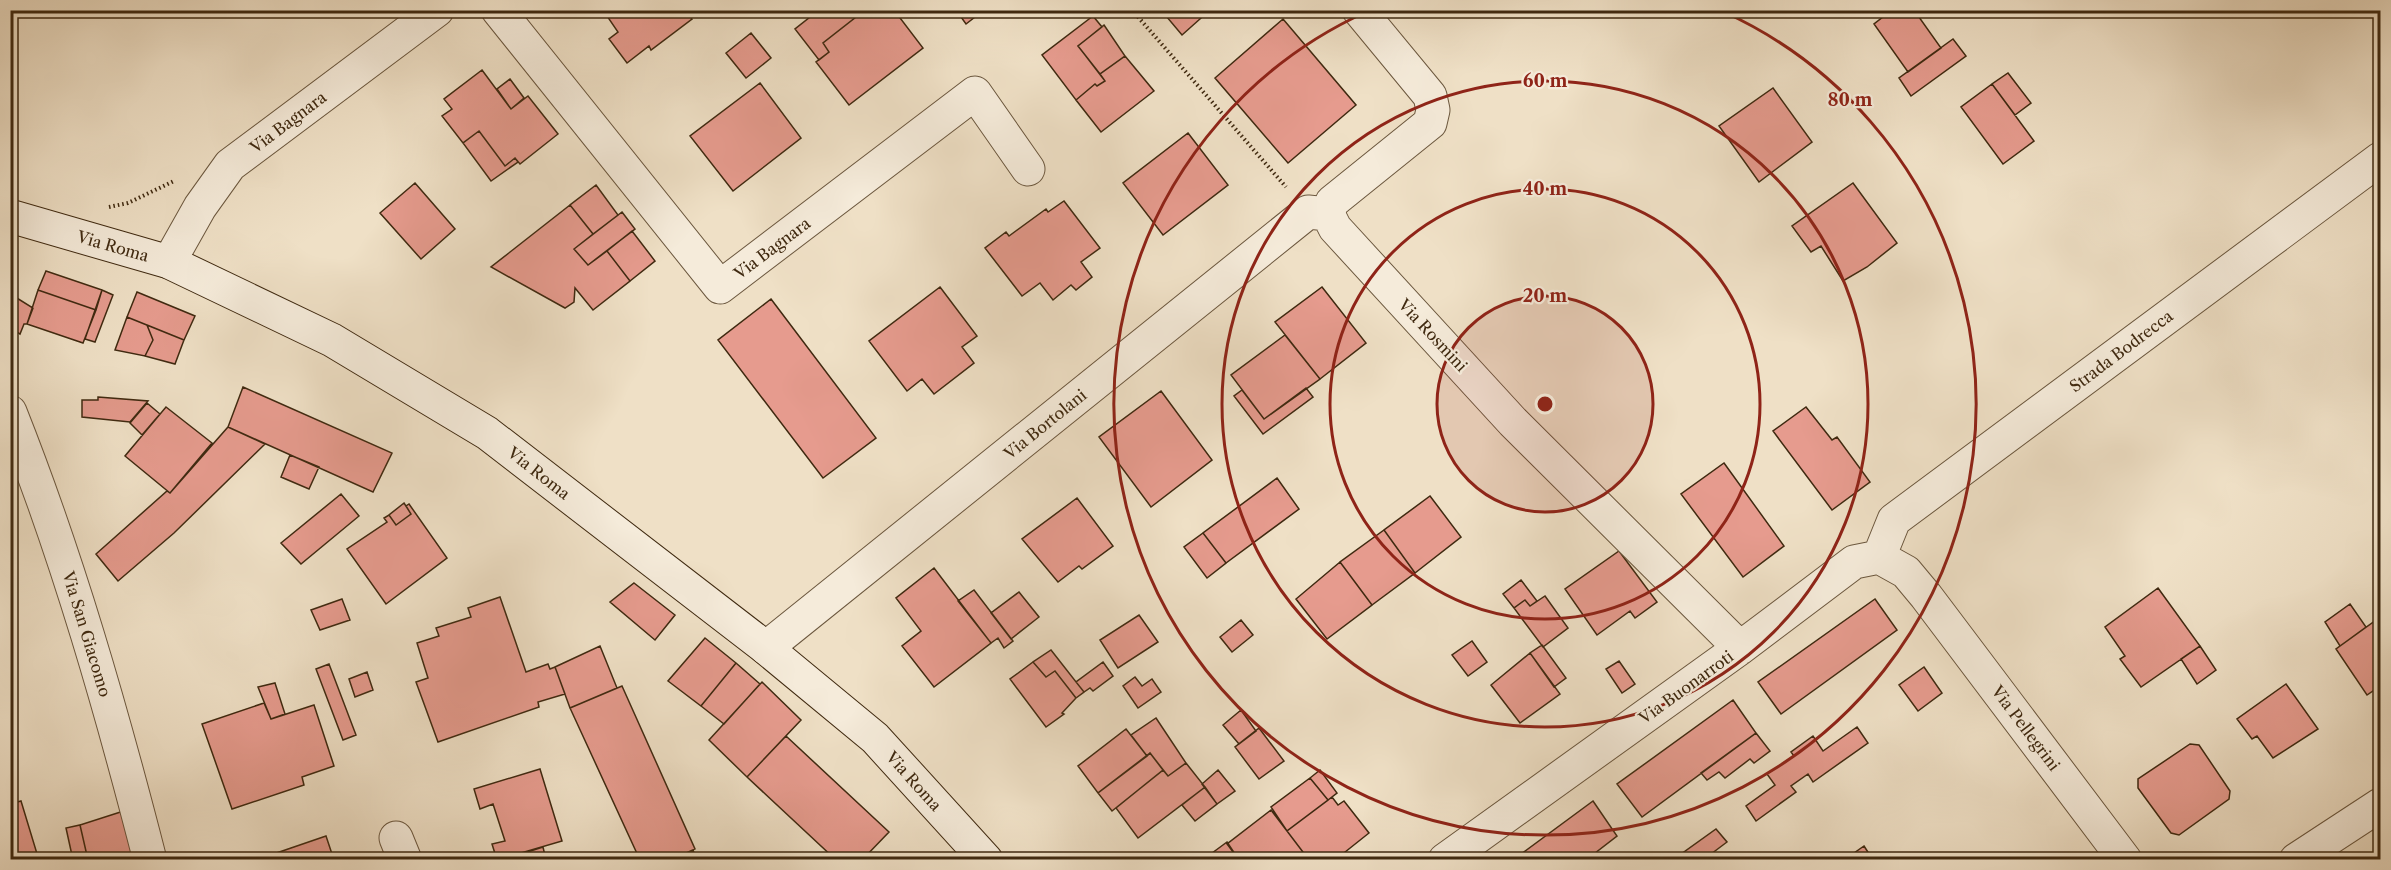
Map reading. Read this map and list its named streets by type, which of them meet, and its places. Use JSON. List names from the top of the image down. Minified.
{"streets":{"street":["Via Bagnara","Via Roma","Via Rosmini","Strada Bodrecca","Via Bortolani","Via San Giacomo","Via Buonarroti","Via Pellegrini"]},"crossings":[["Via Bagnara","Via Roma"],["Via Roma","Via Bortolani"],["Via Rosmini","Via Bortolani"],["Via Rosmini","Via Buonarroti"],["Strada Bodrecca","Via Buonarroti"],["Strada Bodrecca","Via Pellegrini"],["Via Buonarroti","Via Pellegrini"]],"rings":["60 m","80 m","40 m","20 m"]}
